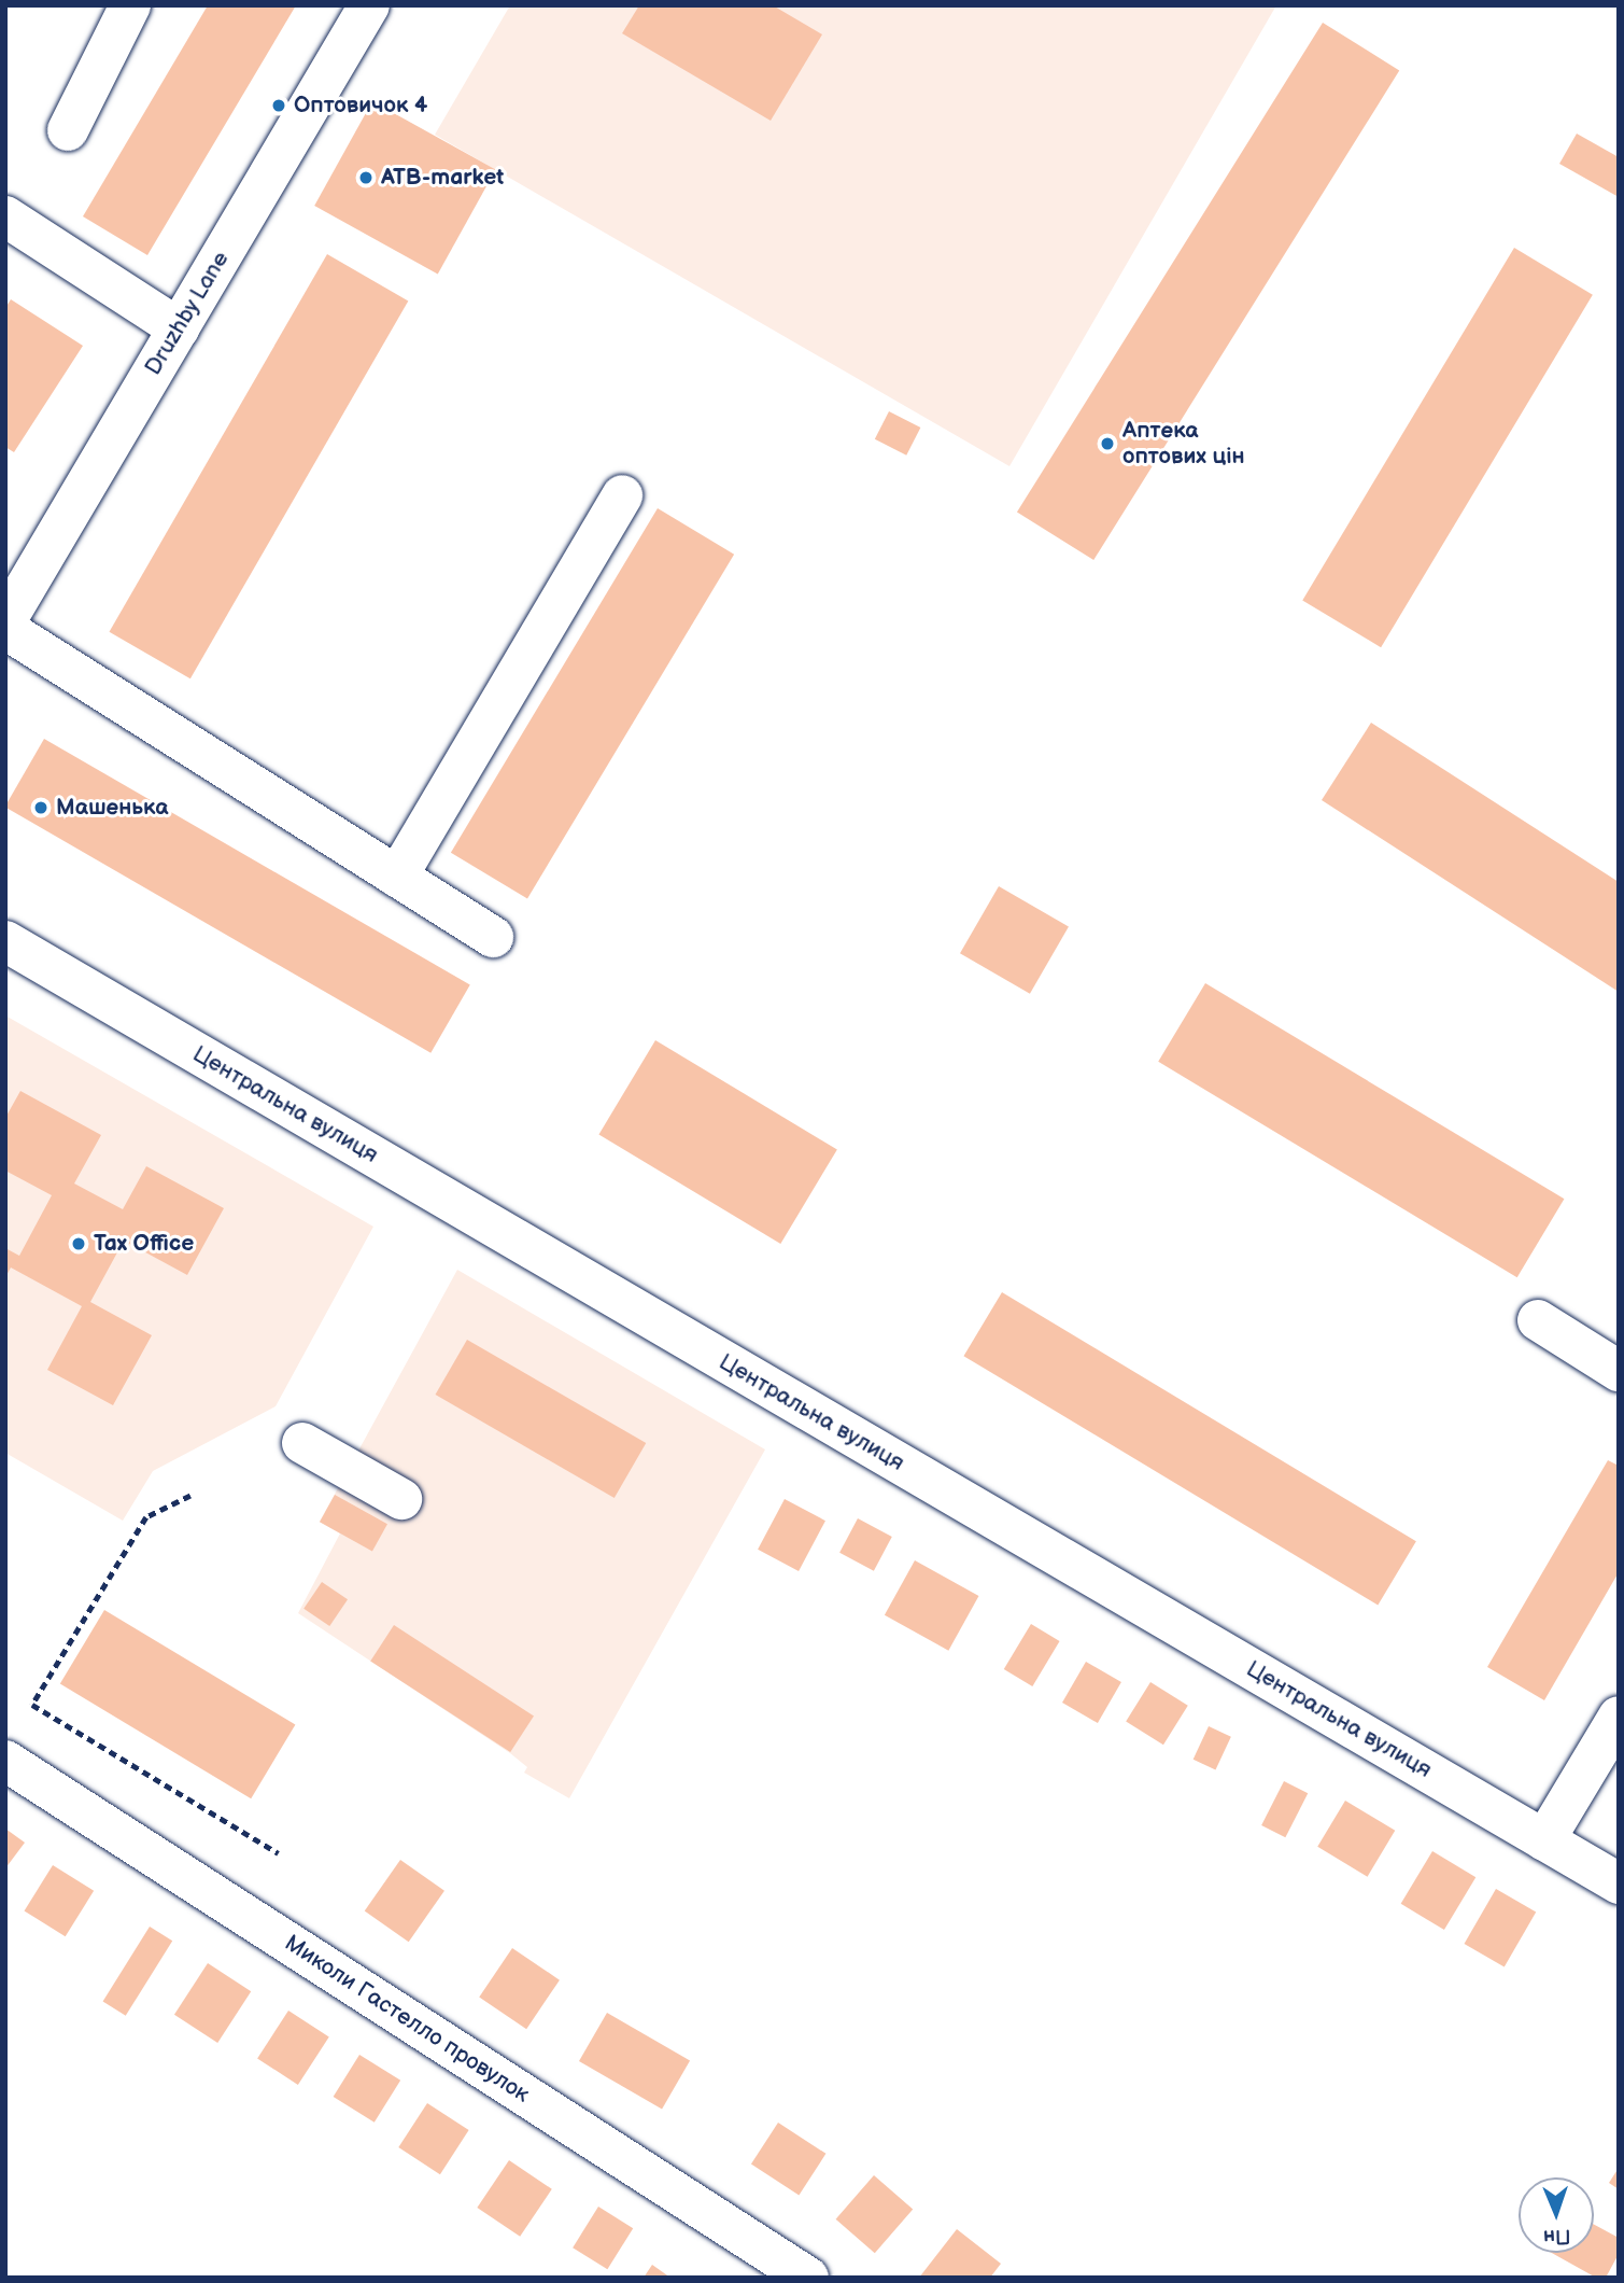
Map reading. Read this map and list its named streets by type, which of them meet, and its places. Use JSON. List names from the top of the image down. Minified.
{"streets":{"street":["Druzhby Lane","Центральна вулиця","Миколи Гастелло провулок"]},"places":["Оптовичок 4","ATB-market","Аптека оптових цін","Машенька","Tax Office"],"north":"bottom"}
